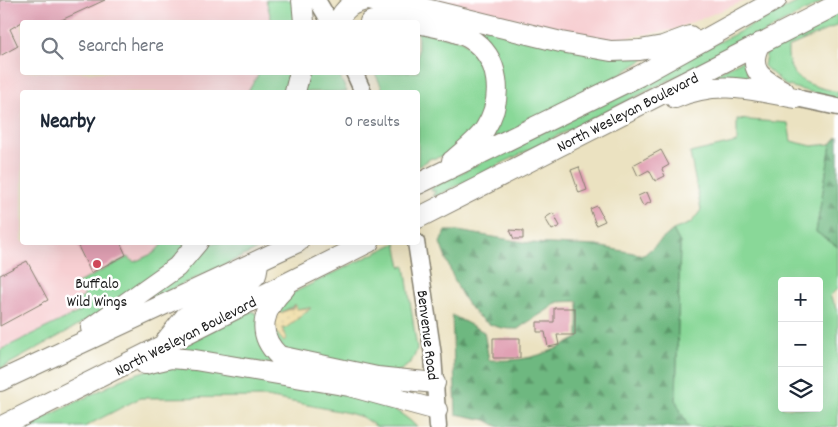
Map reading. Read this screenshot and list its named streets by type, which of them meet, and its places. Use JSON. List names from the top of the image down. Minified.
{"streets":{"highway":["North Wesleyan Boulevard"],"main road":["Benvenue Road"]},"places":["Buffalo Wild Wings"],"page":{"search":"Search here","heading":["Nearby","0 results"],"map_buttons":["+","−"]}}
